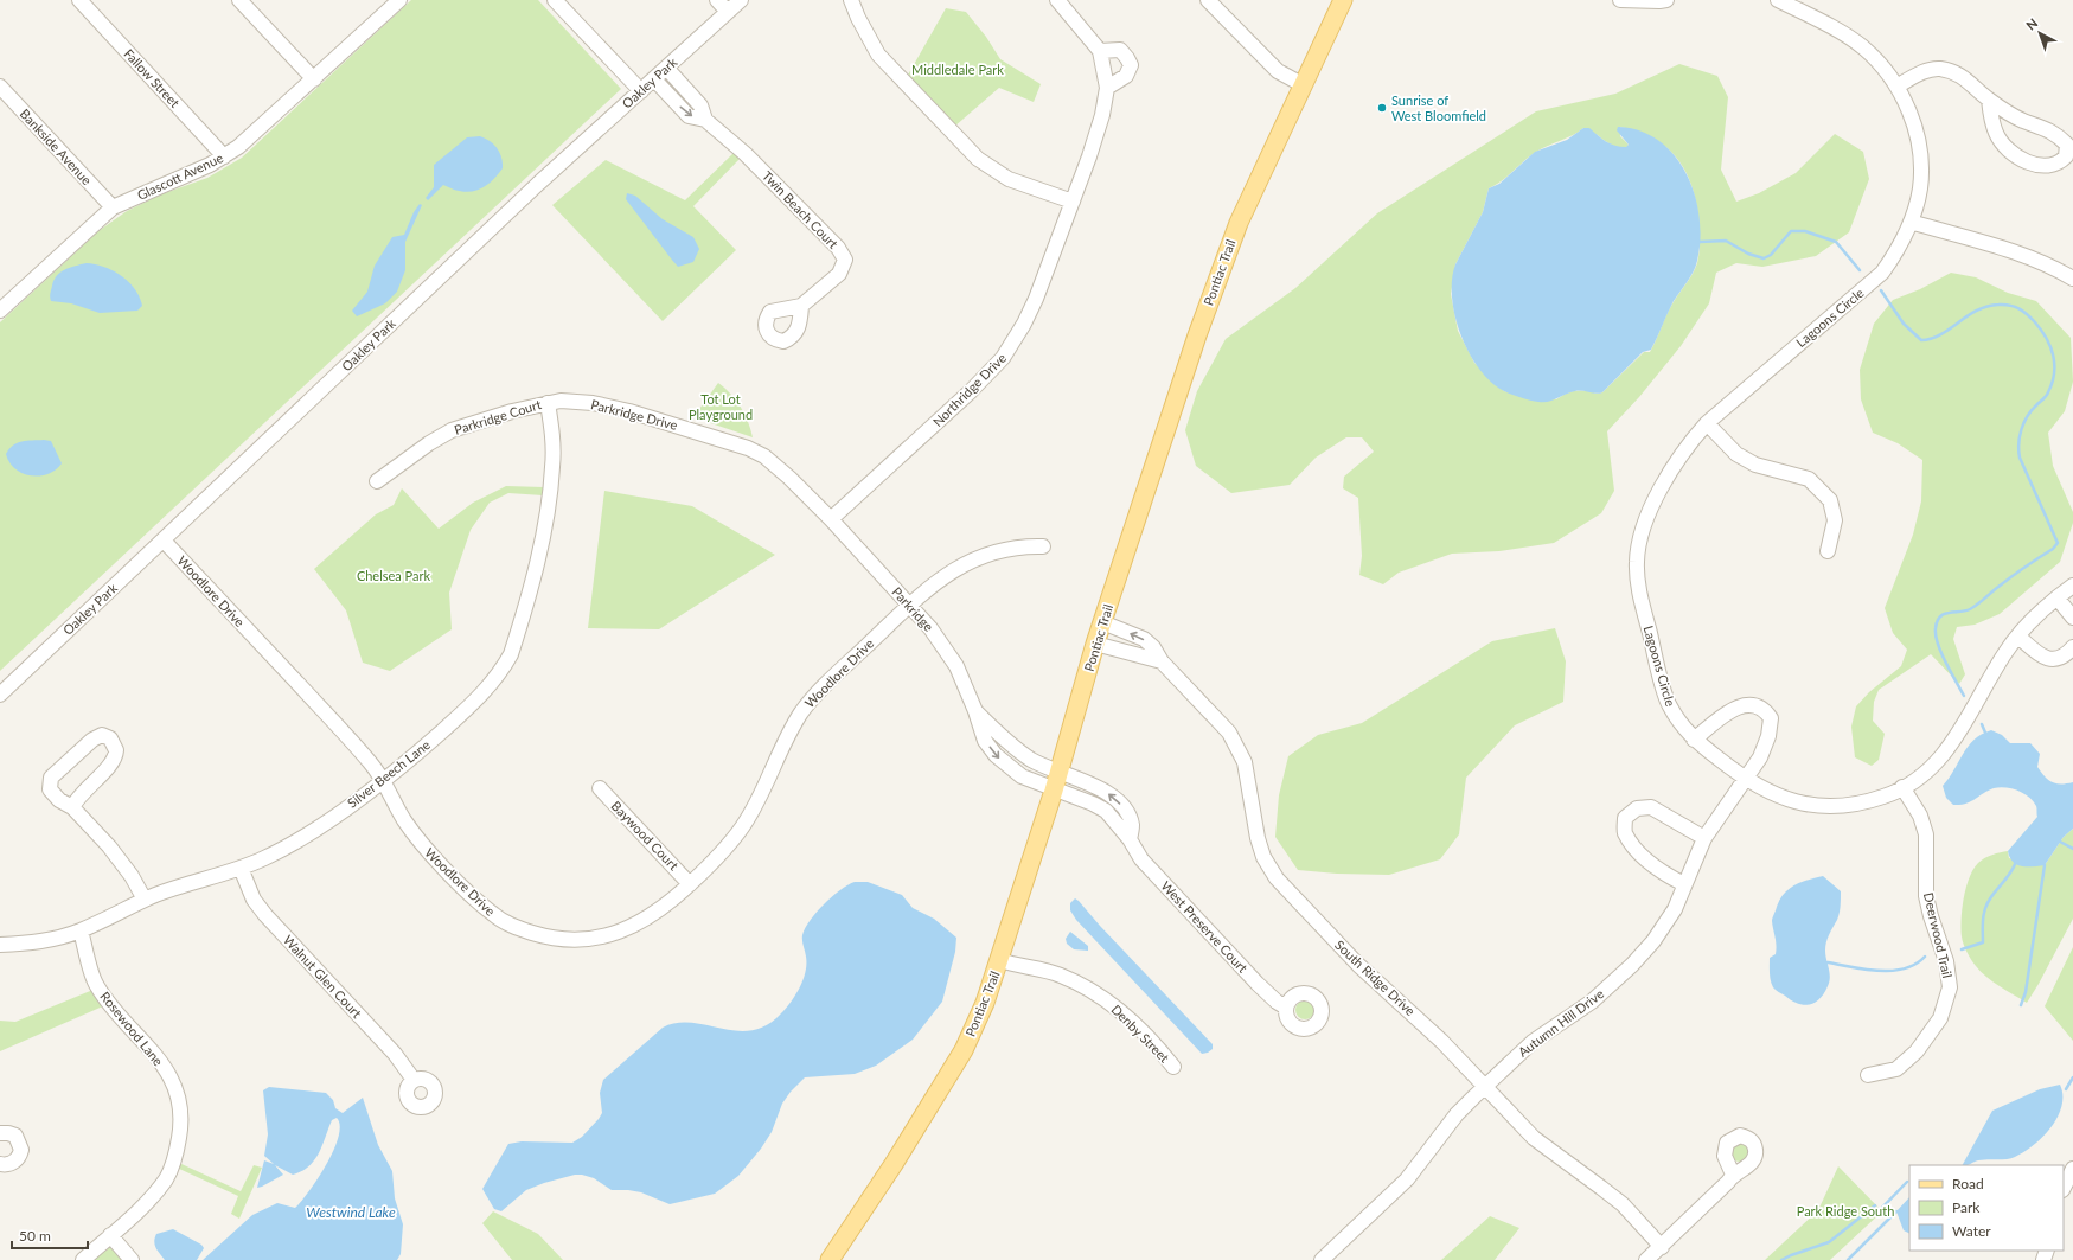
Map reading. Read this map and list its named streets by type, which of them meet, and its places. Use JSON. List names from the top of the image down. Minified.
{"streets":{"main road":["Pontiac Trail"],"street":["Fallow Street","Oakley Park","Bankside Avenue","Glascott Avenue","Twin Beach Court","Lagoons Circle","Northridge Drive","Parkridge Drive","Parkridge Court","Woodlore Drive","Parkridge","Silver Beech Lane","Baywood Court","West Preserve Court","Deerwood Trail","Walnut Glen Court","South Ridge Drive","Autumn Hill Drive","Rosewood Lane","Denby Street"]},"crossings":[["Fallow Street","Glascott Avenue"],["Oakley Park","Twin Beach Court"],["Oakley Park","Woodlore Drive"],["Bankside Avenue","Glascott Avenue"],["Pontiac Trail","Parkridge"],["Pontiac Trail","West Preserve Court"],["Pontiac Trail","South Ridge Drive"],["Pontiac Trail","Denby Street"],["Lagoons Circle","Deerwood Trail"],["Lagoons Circle","Autumn Hill Drive"],["Northridge Drive","Parkridge Drive"],["Northridge Drive","Parkridge"],["Parkridge Drive","Parkridge Court"],["Parkridge Drive","Parkridge"],["Parkridge Drive","Silver Beech Lane"],["Parkridge Court","Silver Beech Lane"],["Woodlore Drive","Parkridge"],["Woodlore Drive","Silver Beech Lane"],["Woodlore Drive","Baywood Court"],["Parkridge","West Preserve Court"],["Silver Beech Lane","Walnut Glen Court"],["Silver Beech Lane","Rosewood Lane"],["South Ridge Drive","Autumn Hill Drive"]],"water":["Westwind Lake"],"parks":["Middledale Park","Tot Lot Playground","Chelsea Park","Park Ridge South"],"places":["Sunrise of West Bloomfield"],"legend":["Road","Park","Water"],"scale_bar":"50 m","north":"top left"}
